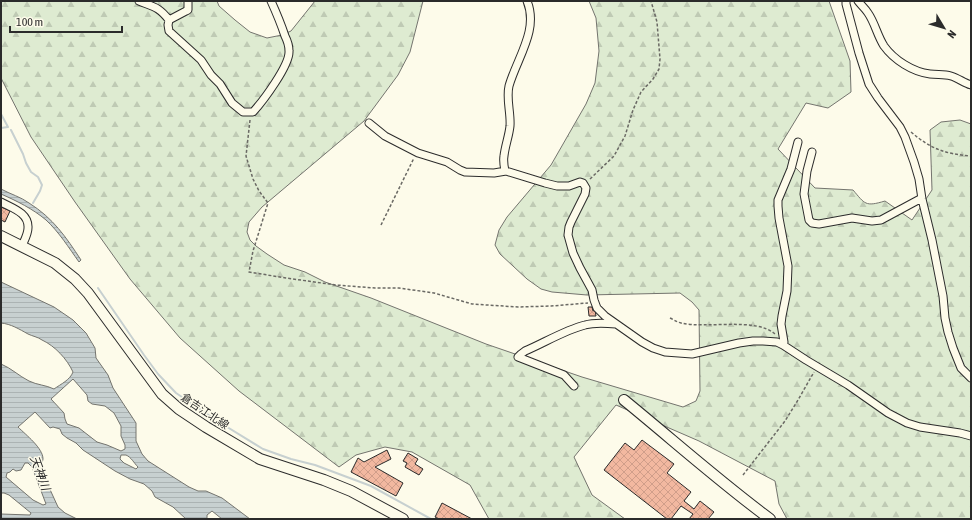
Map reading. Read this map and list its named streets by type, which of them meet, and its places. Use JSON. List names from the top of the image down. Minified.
{"streets":{"main road":["倉吉江北線"]},"water":["天神川"],"scale_bar":"100 m","north":"bottom right"}
